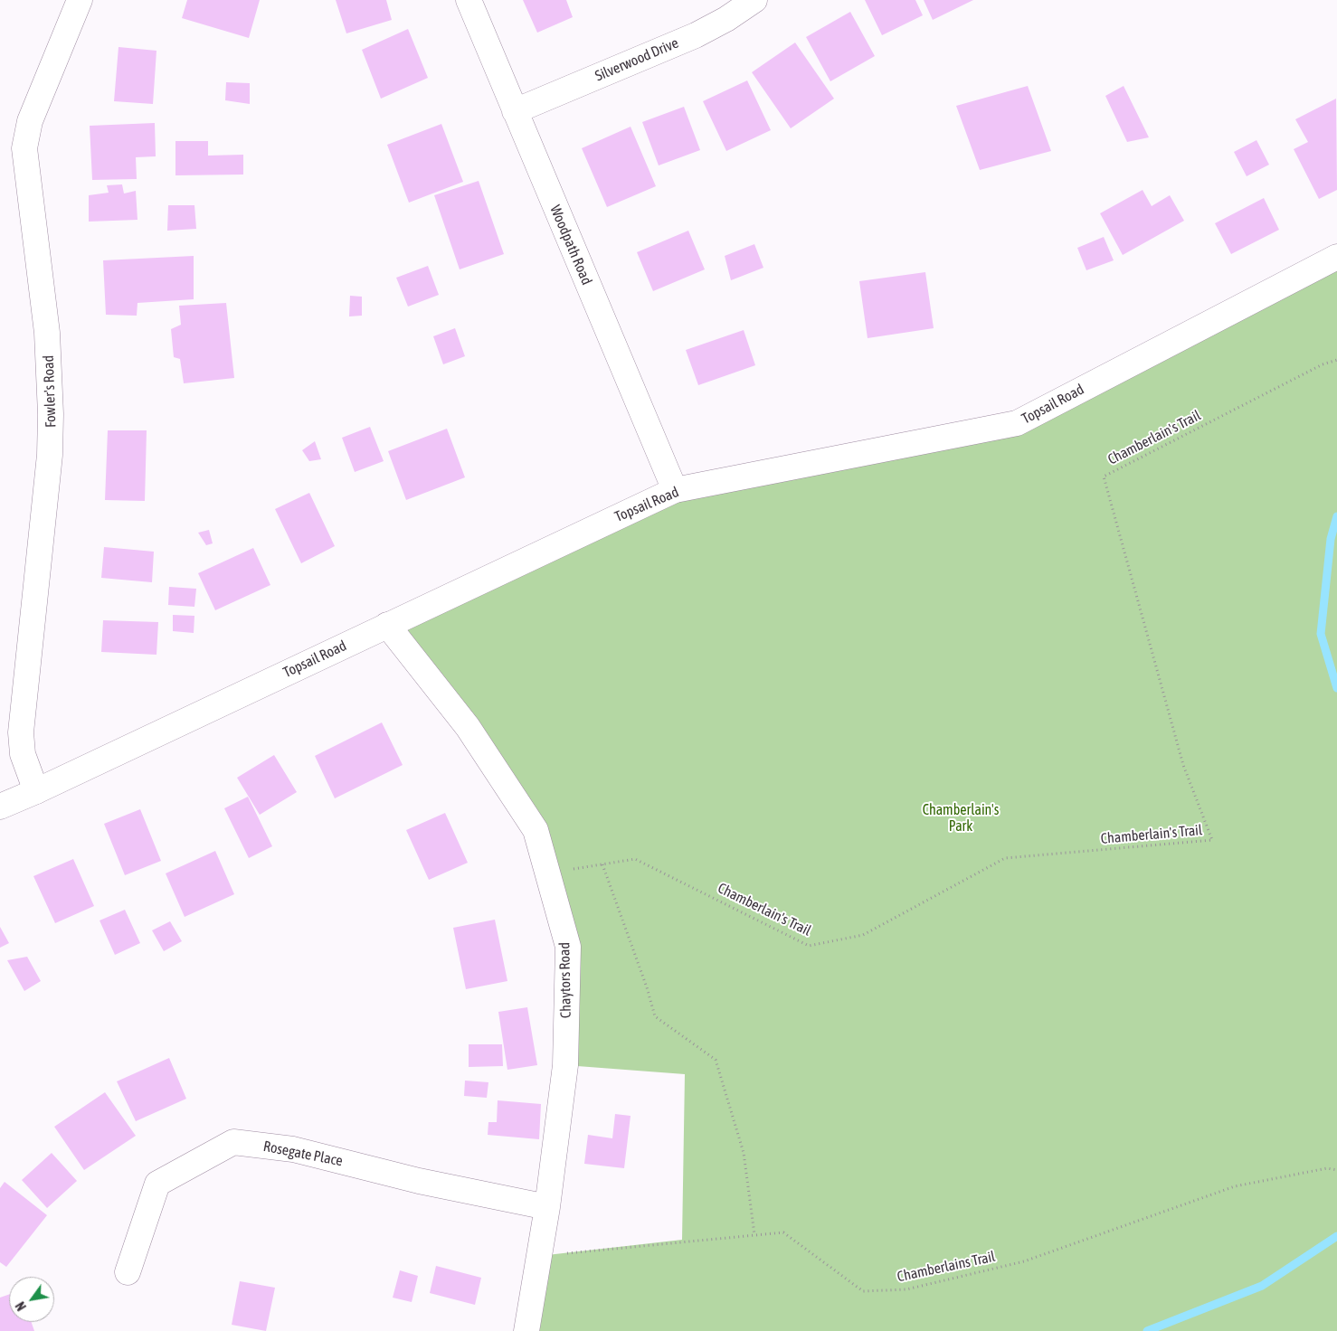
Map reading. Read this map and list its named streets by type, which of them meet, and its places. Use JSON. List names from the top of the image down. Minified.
{"streets":{"street":["Silverwood Drive","Woodpath Road","Fowler's Road","Topsail Road","Chaytors Road","Rosegate Place"],"path":["Chamberlain's Trail","Chamberlains Trail"]},"crossings":[["Silverwood Drive","Woodpath Road"],["Woodpath Road","Topsail Road"],["Fowler's Road","Topsail Road"],["Topsail Road","Chaytors Road"],["Chamberlain's Trail","Chaytors Road"],["Chaytors Road","Rosegate Place"],["Chaytors Road","Chamberlains Trail"]],"parks":["Chamberlain's Park"],"north":"bottom left"}
